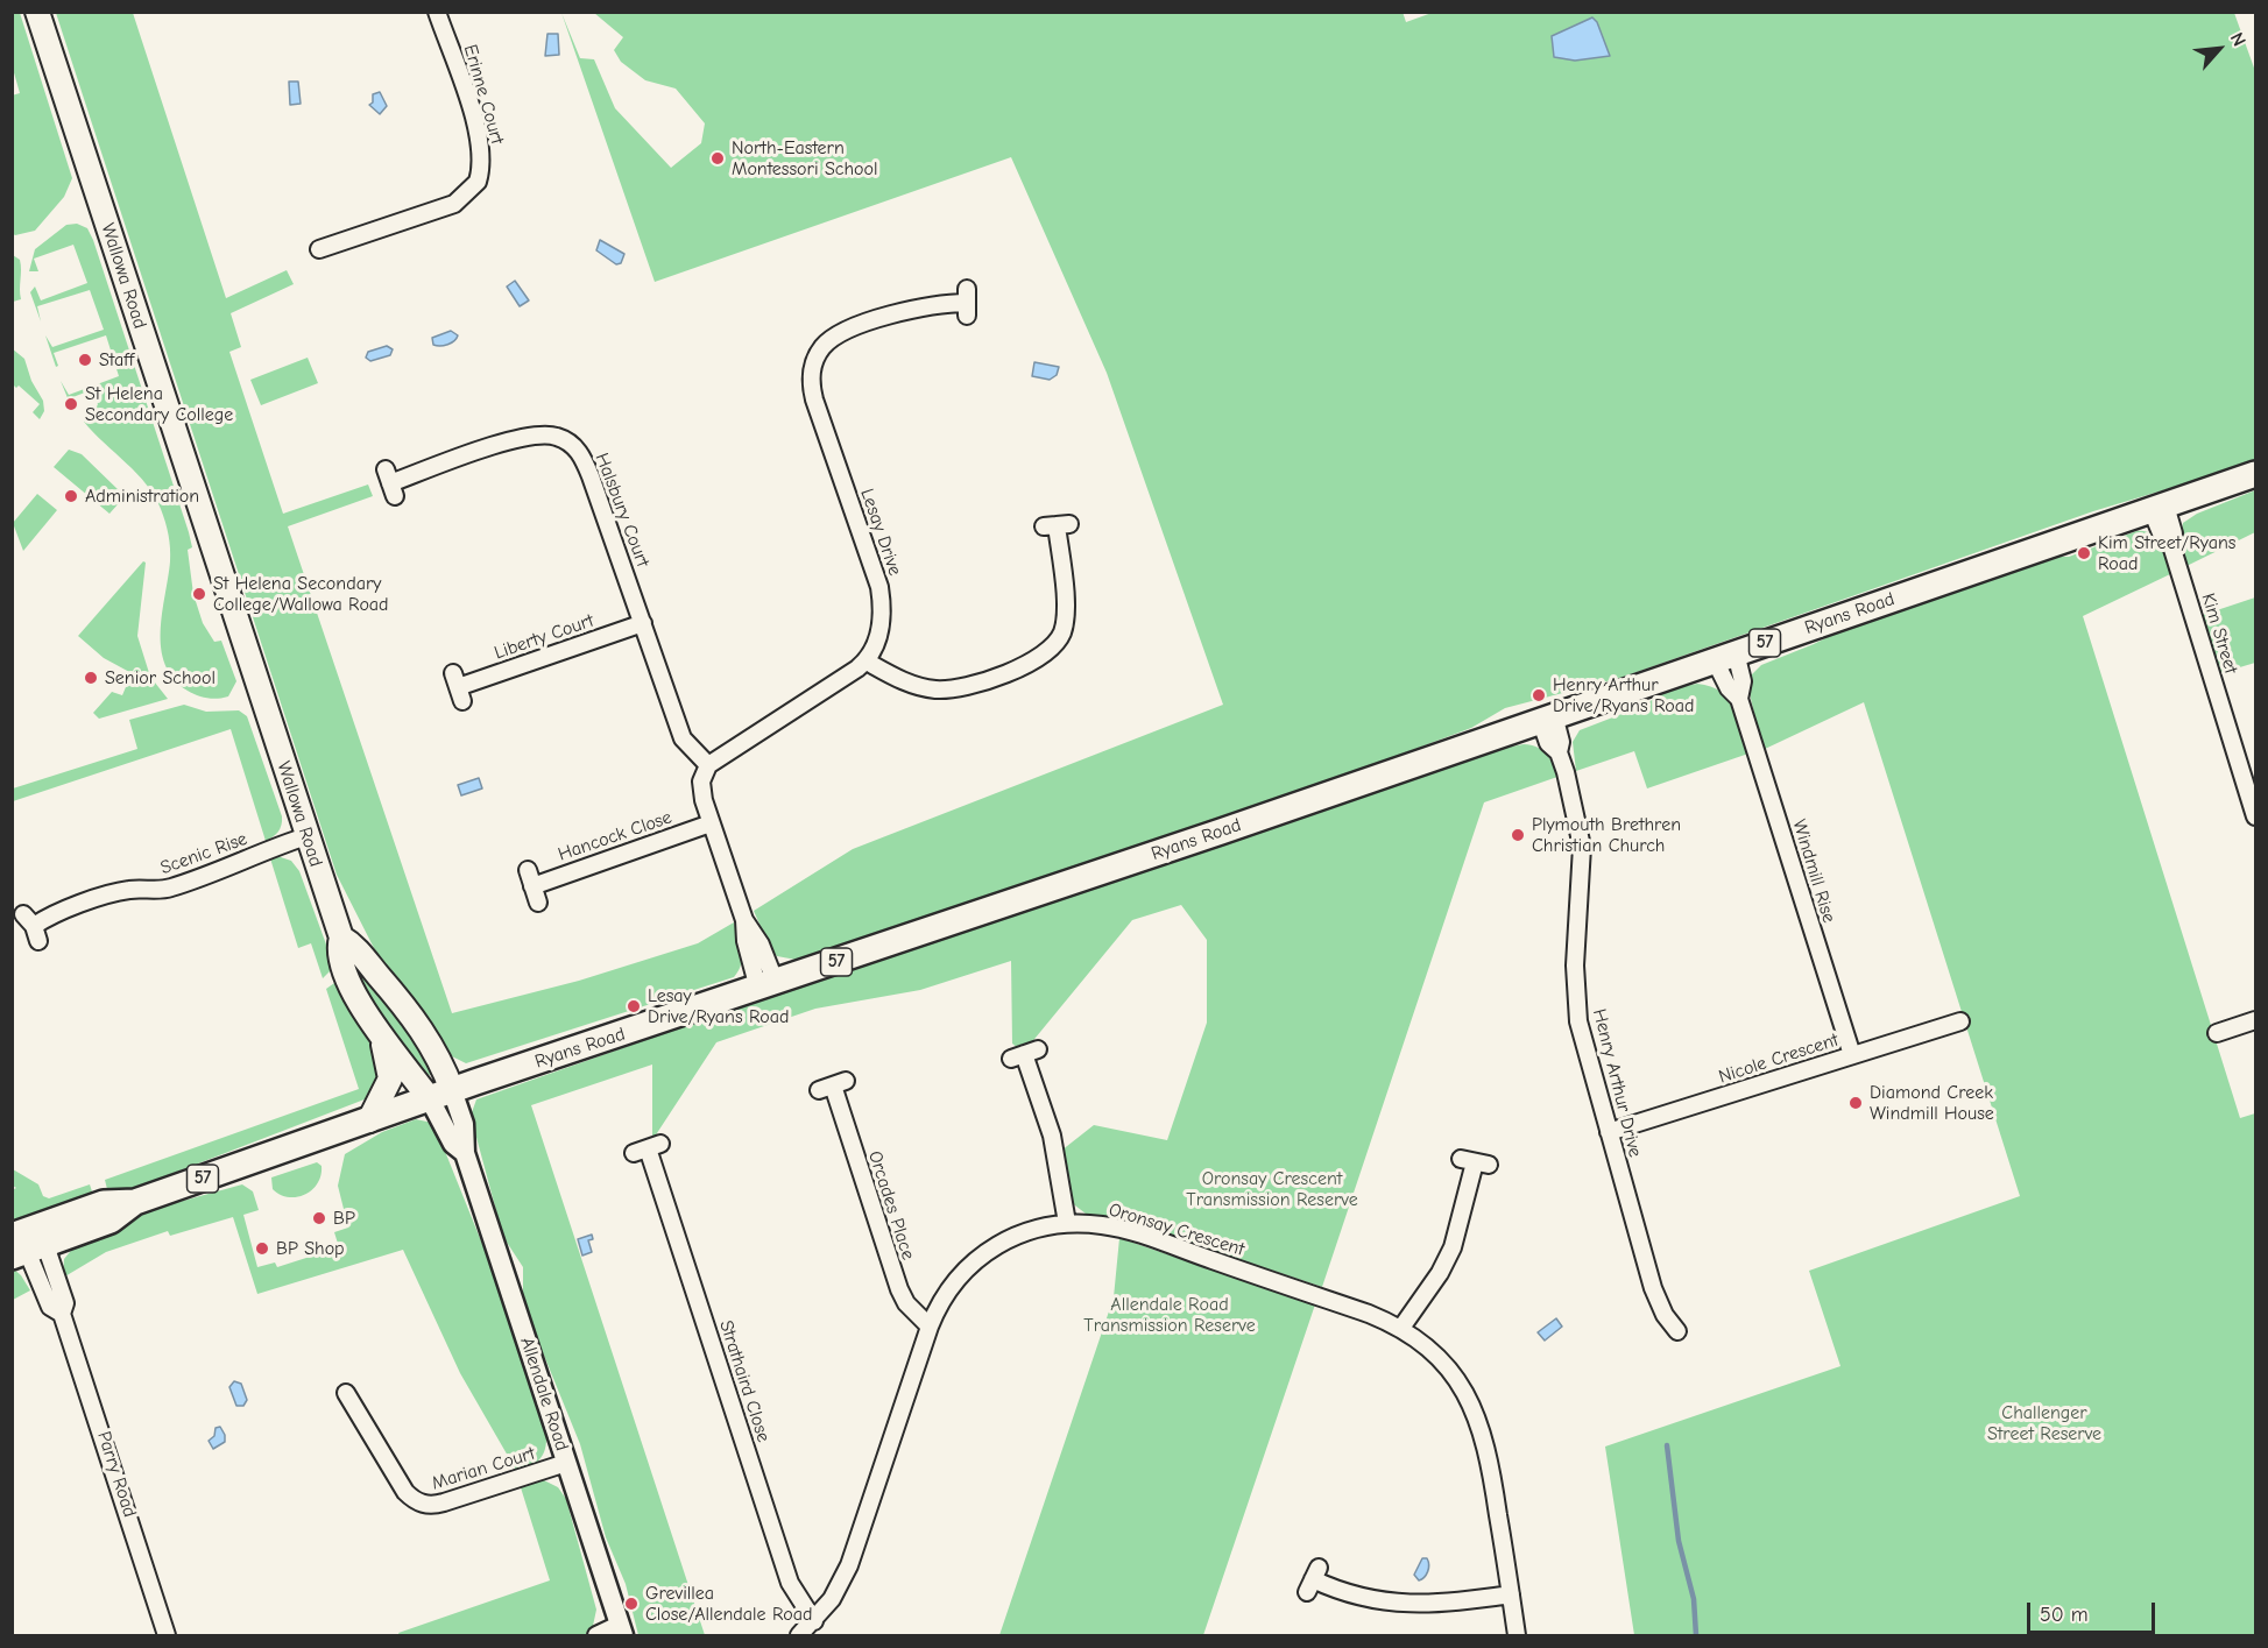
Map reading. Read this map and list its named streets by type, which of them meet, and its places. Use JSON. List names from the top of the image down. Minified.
{"streets":{"main road":["Wallowa Road","Ryans Road","57"],"street":["Erinne Court","Halsbury Court","Lesay Drive","Kim Street","Liberty Court","Hancock Close","Scenic Rise","Windmill Rise","Nicole Crescent","Henry Arthur Drive","Orcades Place","Oronsay Crescent","Strathaird Close","Allendale Road","Marian Court","Parry Road"]},"crossings":[["Wallowa Road","Ryans Road"],["Wallowa Road","Scenic Rise"],["Wallowa Road","Allendale Road"],["Halsbury Court","Liberty Court"],["Ryans Road","Kim Street"],["Ryans Road","Windmill Rise"],["Ryans Road","Henry Arthur Drive"],["Ryans Road","Allendale Road"],["Ryans Road","Parry Road"],["Windmill Rise","Nicole Crescent"],["Nicole Crescent","Henry Arthur Drive"],["Orcades Place","Oronsay Crescent"],["Oronsay Crescent","Strathaird Close"],["Allendale Road","Marian Court"]],"parks":["Oronsay Crescent Transmission Reserve","Allendale Road Transmission Reserve","Challenger Street Reserve"],"places":["North-Eastern Montessori School","Staff","St Helena Secondary College","Administration","Kim Street/Ryans Road","St Helena Secondary College/Wallowa Road","Senior School","Henry Arthur Drive/Ryans Road","Plymouth Brethren Christian Church","Lesay Drive/Ryans Road","Diamond Creek Windmill House","BP","BP Shop","Grevillea Close/Allendale Road"],"scale_bar":"50 m","north":"top right"}
